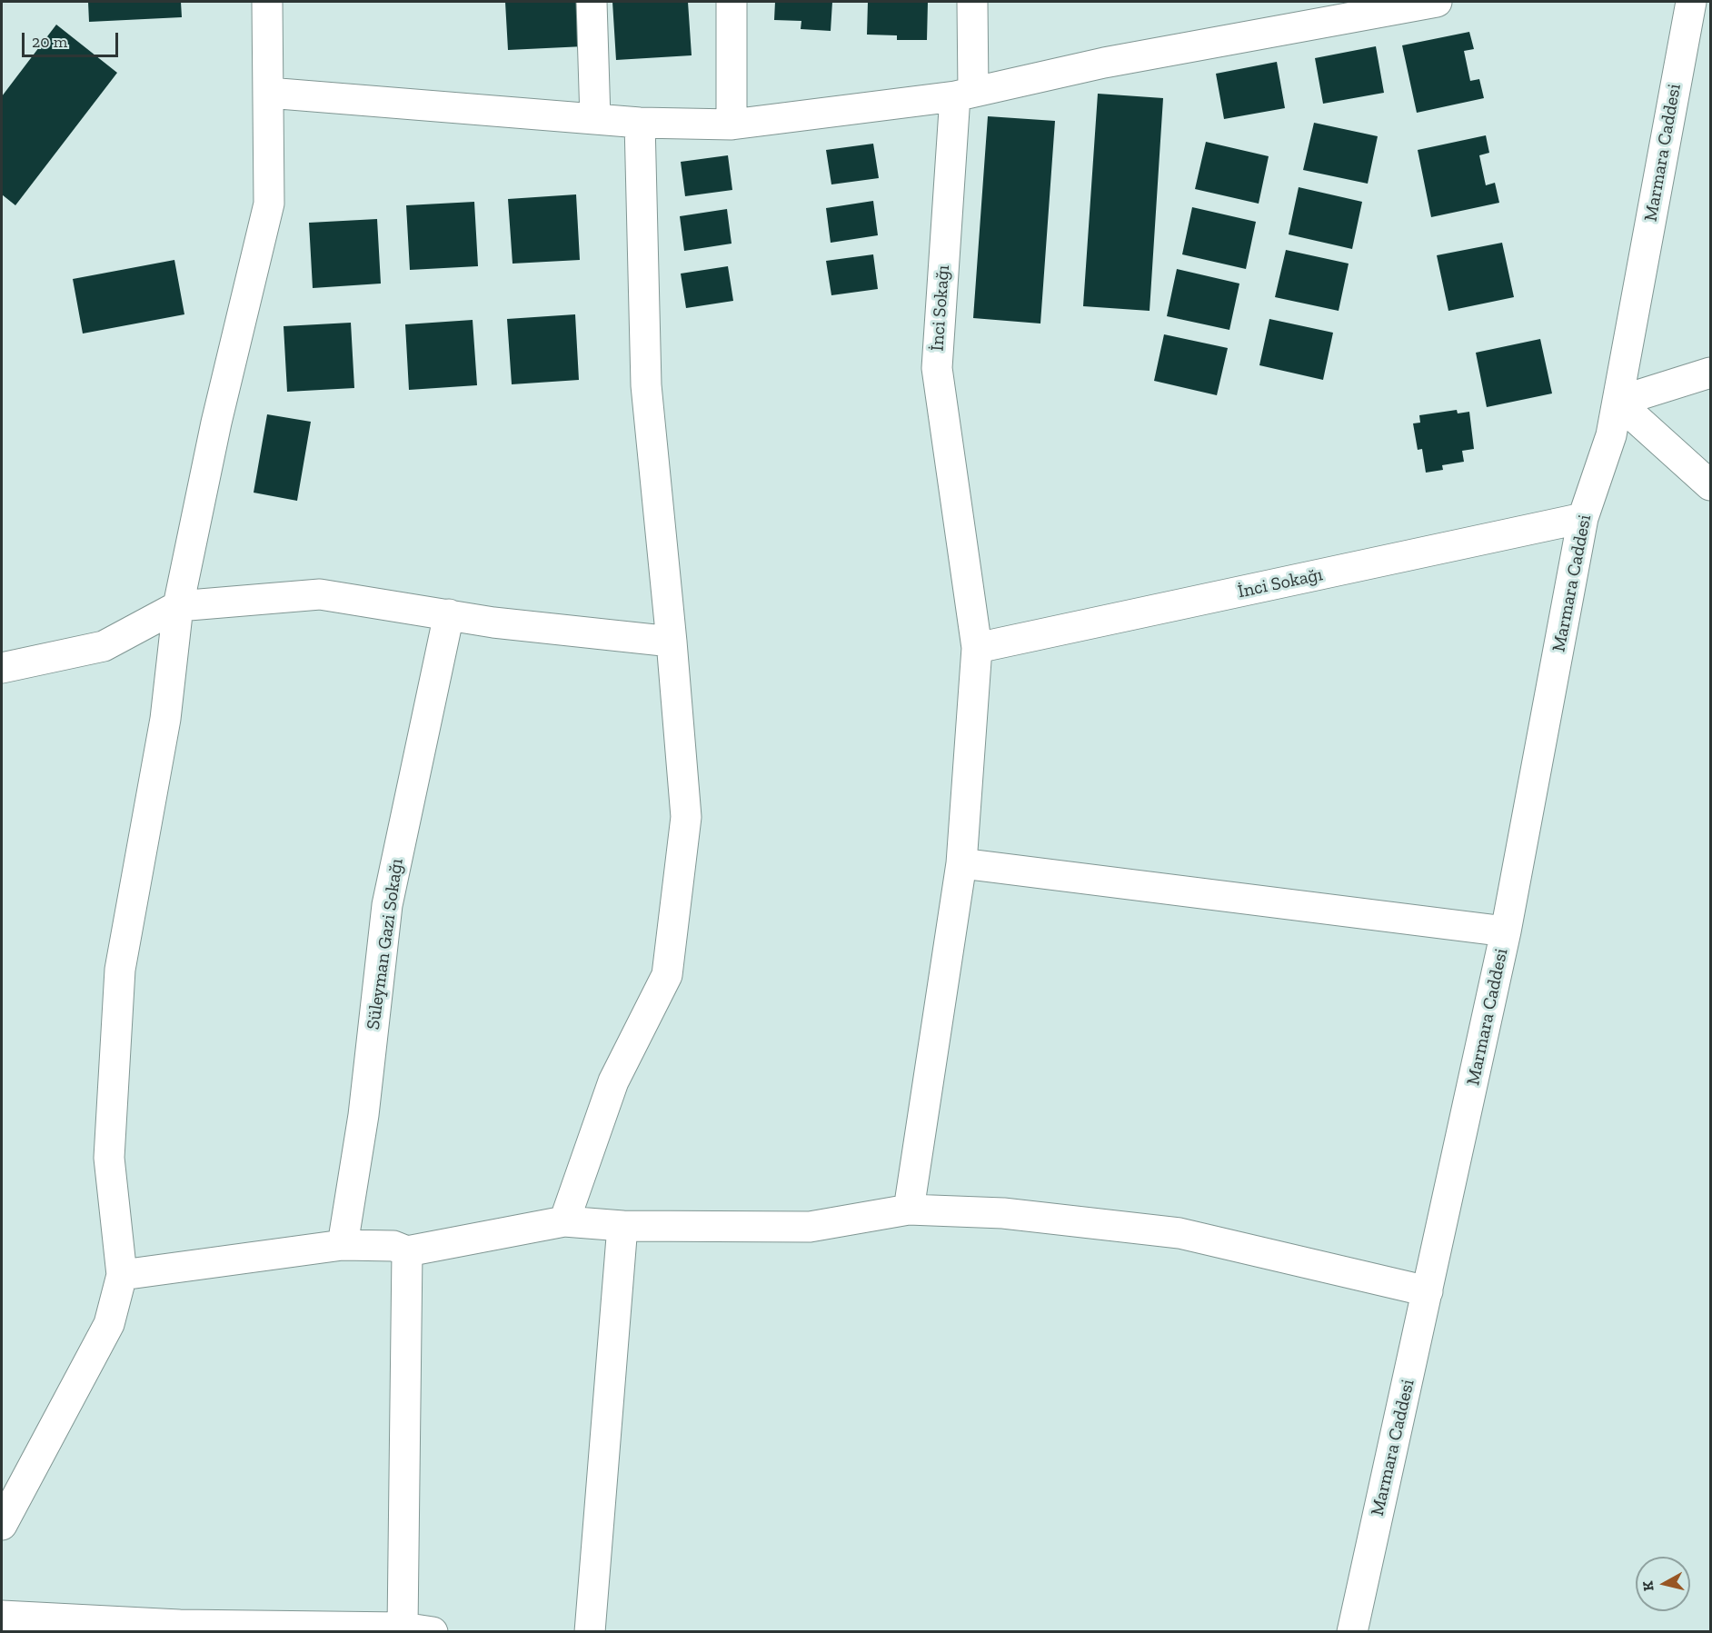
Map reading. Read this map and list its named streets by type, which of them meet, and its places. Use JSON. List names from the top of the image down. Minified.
{"streets":{"street":["Marmara Caddesi","İnci Sokağı","Süleyman Gazi Sokağı"]},"crossings":[["Marmara Caddesi","İnci Sokağı"]],"scale_bar":"20 m","north":"left"}
